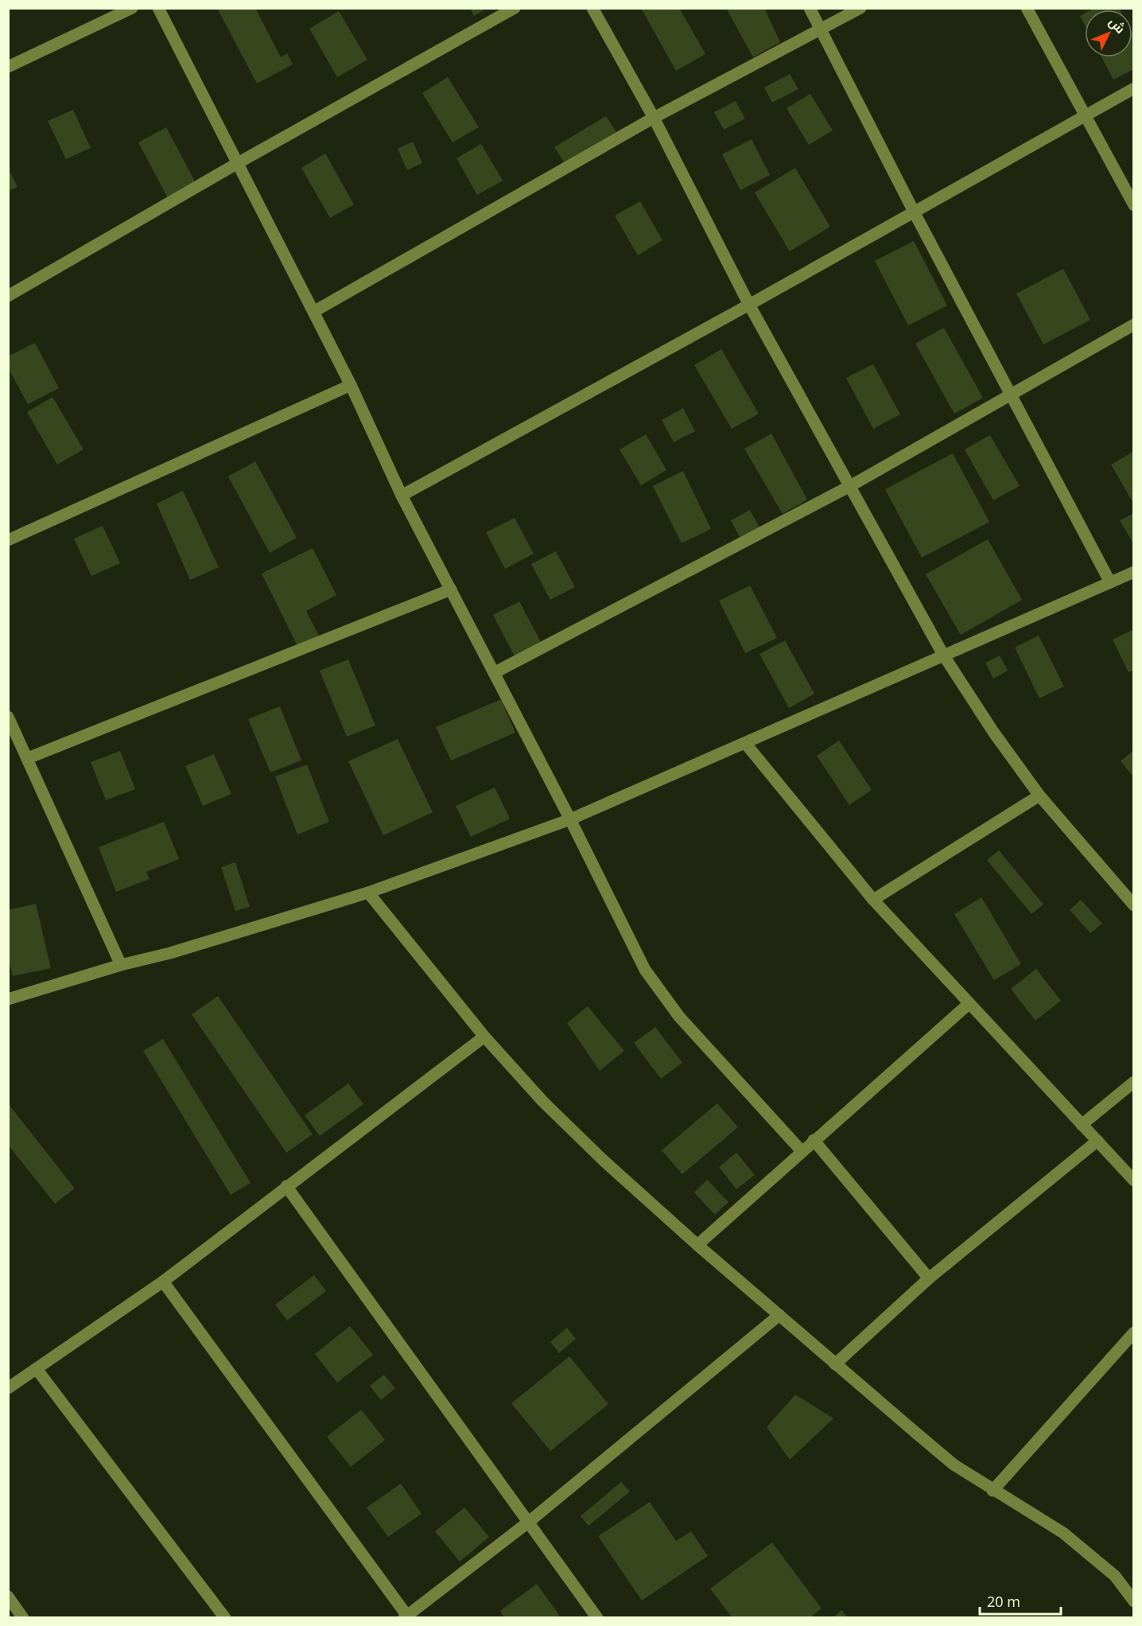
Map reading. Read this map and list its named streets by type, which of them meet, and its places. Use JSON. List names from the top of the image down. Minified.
{"scale_bar":"20 m","north":"top right"}
